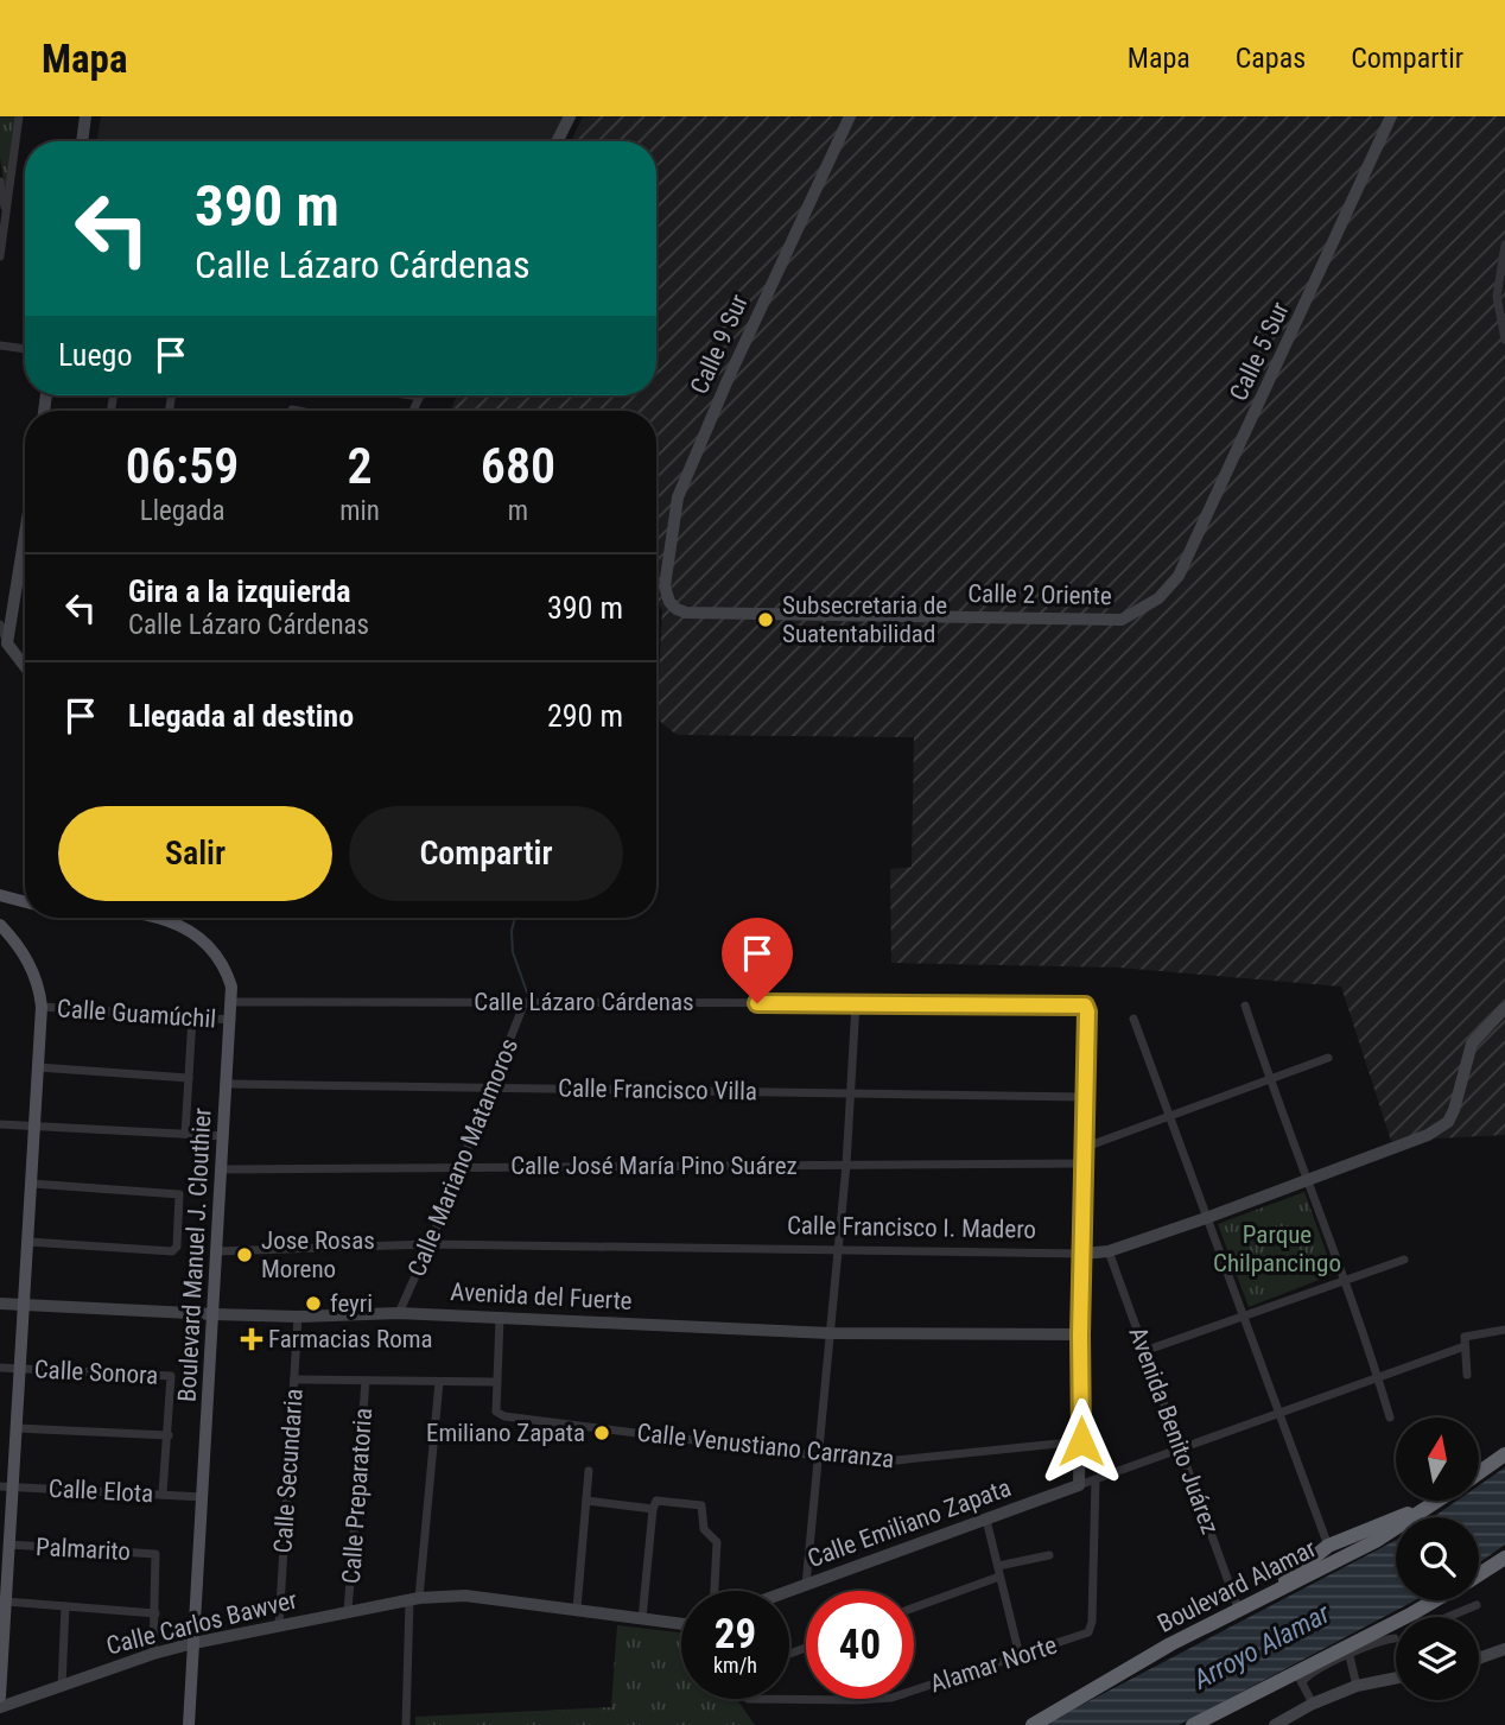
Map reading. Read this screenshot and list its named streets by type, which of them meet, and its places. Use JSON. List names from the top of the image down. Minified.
{"streets":{"highway":["Boulevard Alamar"],"main road":["Boulevard Manuel J. Clouthier"],"street":["Calle 9 Sur","Calle 5 Sur","Calle 2 Oriente","Calle Lázaro Cárdenas","Calle Guamúchil","Calle Francisco Villa","Calle Mariano Matamoros","Calle José María Pino Suárez","Calle Francisco I. Madero","Avenida del Fuerte","Calle Sonora","Avenida Benito Juárez","Calle Venustiano Carranza","Calle Secundaria","Calle Elota","Calle Preparatoria","Calle Emiliano Zapata","Palmarito","Calle Carlos Bawver","Alamar Norte"]},"crossings":[["Calle 9 Sur","Calle 2 Oriente"],["Calle 5 Sur","Calle 2 Oriente"],["Calle Lázaro Cárdenas","Calle Francisco Villa"],["Calle Lázaro Cárdenas","Calle Mariano Matamoros"],["Calle Lázaro Cárdenas","Boulevard Manuel J. Clouthier"],["Calle Guamúchil","Boulevard Manuel J. Clouthier"],["Calle Francisco Villa","Calle Mariano Matamoros"],["Calle Francisco Villa","Boulevard Manuel J. Clouthier"],["Calle Mariano Matamoros","Calle José María Pino Suárez"],["Calle Mariano Matamoros","Calle Francisco I. Madero"],["Calle Mariano Matamoros","Avenida del Fuerte"],["Calle José María Pino Suárez","Boulevard Manuel J. Clouthier"],["Calle Francisco I. Madero","Boulevard Manuel J. Clouthier"],["Calle Francisco I. Madero","Avenida Benito Juárez"],["Boulevard Manuel J. Clouthier","Avenida del Fuerte"],["Boulevard Manuel J. Clouthier","Calle Elota"],["Boulevard Manuel J. Clouthier","Calle Carlos Bawver"],["Avenida del Fuerte","Calle Secundaria"],["Avenida Benito Juárez","Calle Emiliano Zapata"],["Avenida Benito Juárez","Boulevard Alamar"],["Calle Secundaria","Calle Carlos Bawver"],["Calle Preparatoria","Calle Carlos Bawver"],["Calle Emiliano Zapata","Alamar Norte"]],"water":["Arroyo Alamar"],"parks":["Parque Chilpancingo"],"places":{"other":["Subsecretaria de Suatentabilidad","Jose Rosas Moreno","feyri","Emiliano Zapata"],"health":["Farmacias Roma"]},"north":"top","page":{"header":"Mapa","nav":["Mapa","Capas","Compartir"],"turn":["390 m","Calle Lázaro Cárdenas"],"then":"Luego","eta":["06:59","Llegada","2","min","680","m"],"list":[{"name":"Gira a la izquierda","note":"Calle Lázaro Cárdenas","value":"390 m"},{"name":"Llegada al destino","value":"290 m"}],"buttons":["Salir","Compartir"],"speed":"29 km/h","limit":"40"}}
